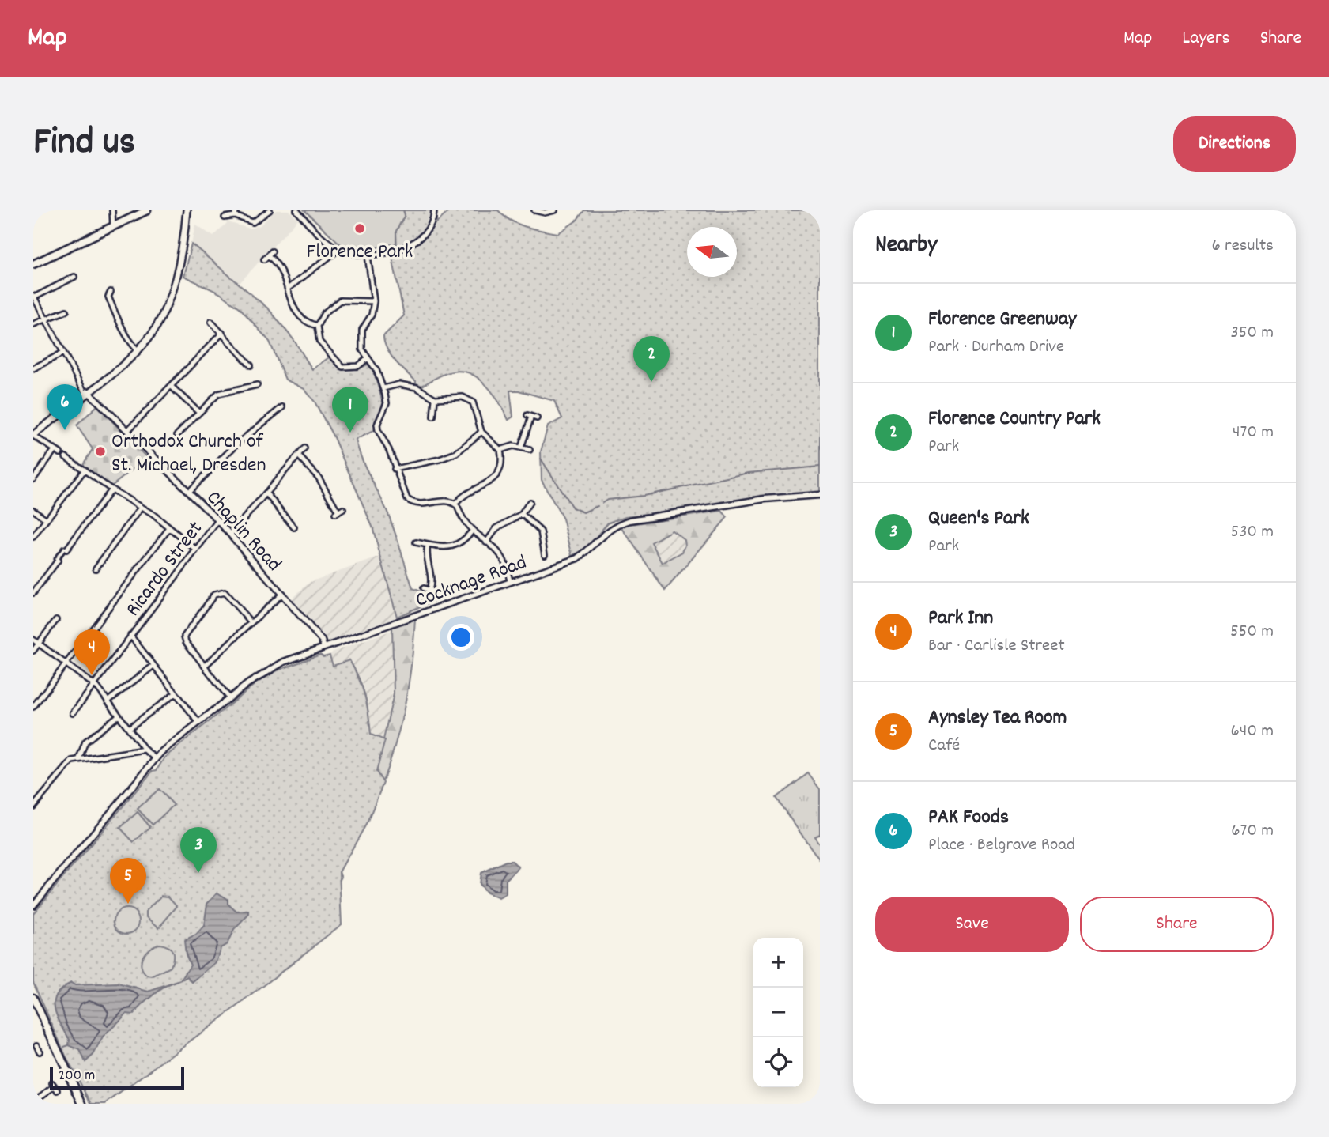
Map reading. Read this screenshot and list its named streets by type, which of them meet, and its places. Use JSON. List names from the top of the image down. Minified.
{"streets":{"street":["Chaplin Road","Ricardo Street","Cocknage Road"]},"crossings":[["Chaplin Road","Ricardo Street"],["Chaplin Road","Cocknage Road"]],"places":["Florence Park","Orthodox Church of St. Michael, Dresden"],"scale_bar":"200 m","north":"left","page":{"header":"Map","nav":["Map","Layers","Share"],"title":"Find us","buttons":["Directions",["Save","Share"]],"heading":["Nearby","6 results"],"list":[{"mark":"1","name":"Florence Greenway","note":"Park · Durham Drive","value":"350 m"},{"mark":"2","name":"Florence Country Park","note":"Park","value":"470 m"},{"mark":"3","name":"Queen's Park","note":"Park","value":"530 m"},{"mark":"4","name":"Park Inn","note":"Bar · Carlisle Street","value":"550 m"},{"mark":"5","name":"Aynsley Tea Room","note":"Café","value":"640 m"},{"mark":"6","name":"PAK Foods","note":"Place · Belgrave Road","value":"670 m"}],"pins":["2","6","1","4","3","5"],"map_buttons":["+","−"],"scale":"200 m"}}
